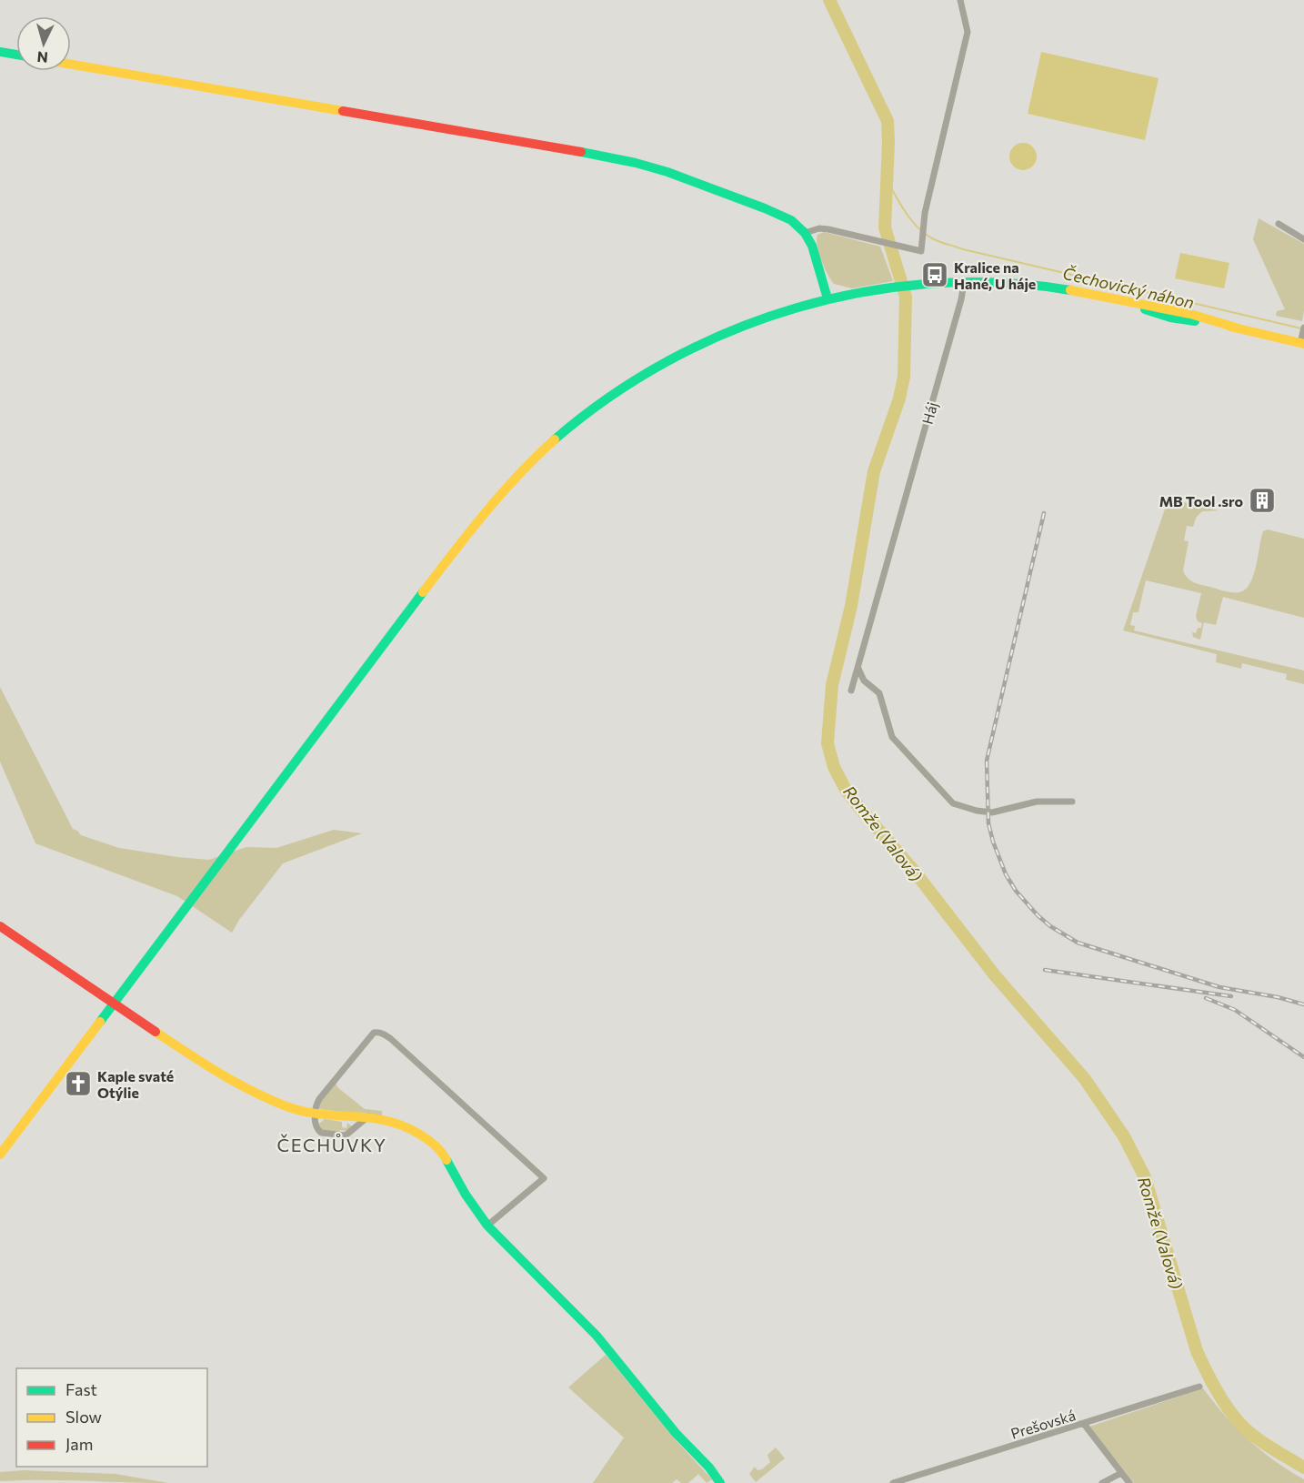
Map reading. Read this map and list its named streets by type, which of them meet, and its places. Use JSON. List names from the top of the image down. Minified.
{"streets":{"street":["Háj","Prešovská"]},"districts":["ČECHŮVKY"],"water":["Čechovický náhon","Romže (Valová)"],"places":{"bus stop":["Kralice na Hané, U háje"],"building":["MB Tool .sro"],"church":["Kaple svaté Otýlie"]},"legend":["Fast","Slow","Jam"],"north":"bottom"}
